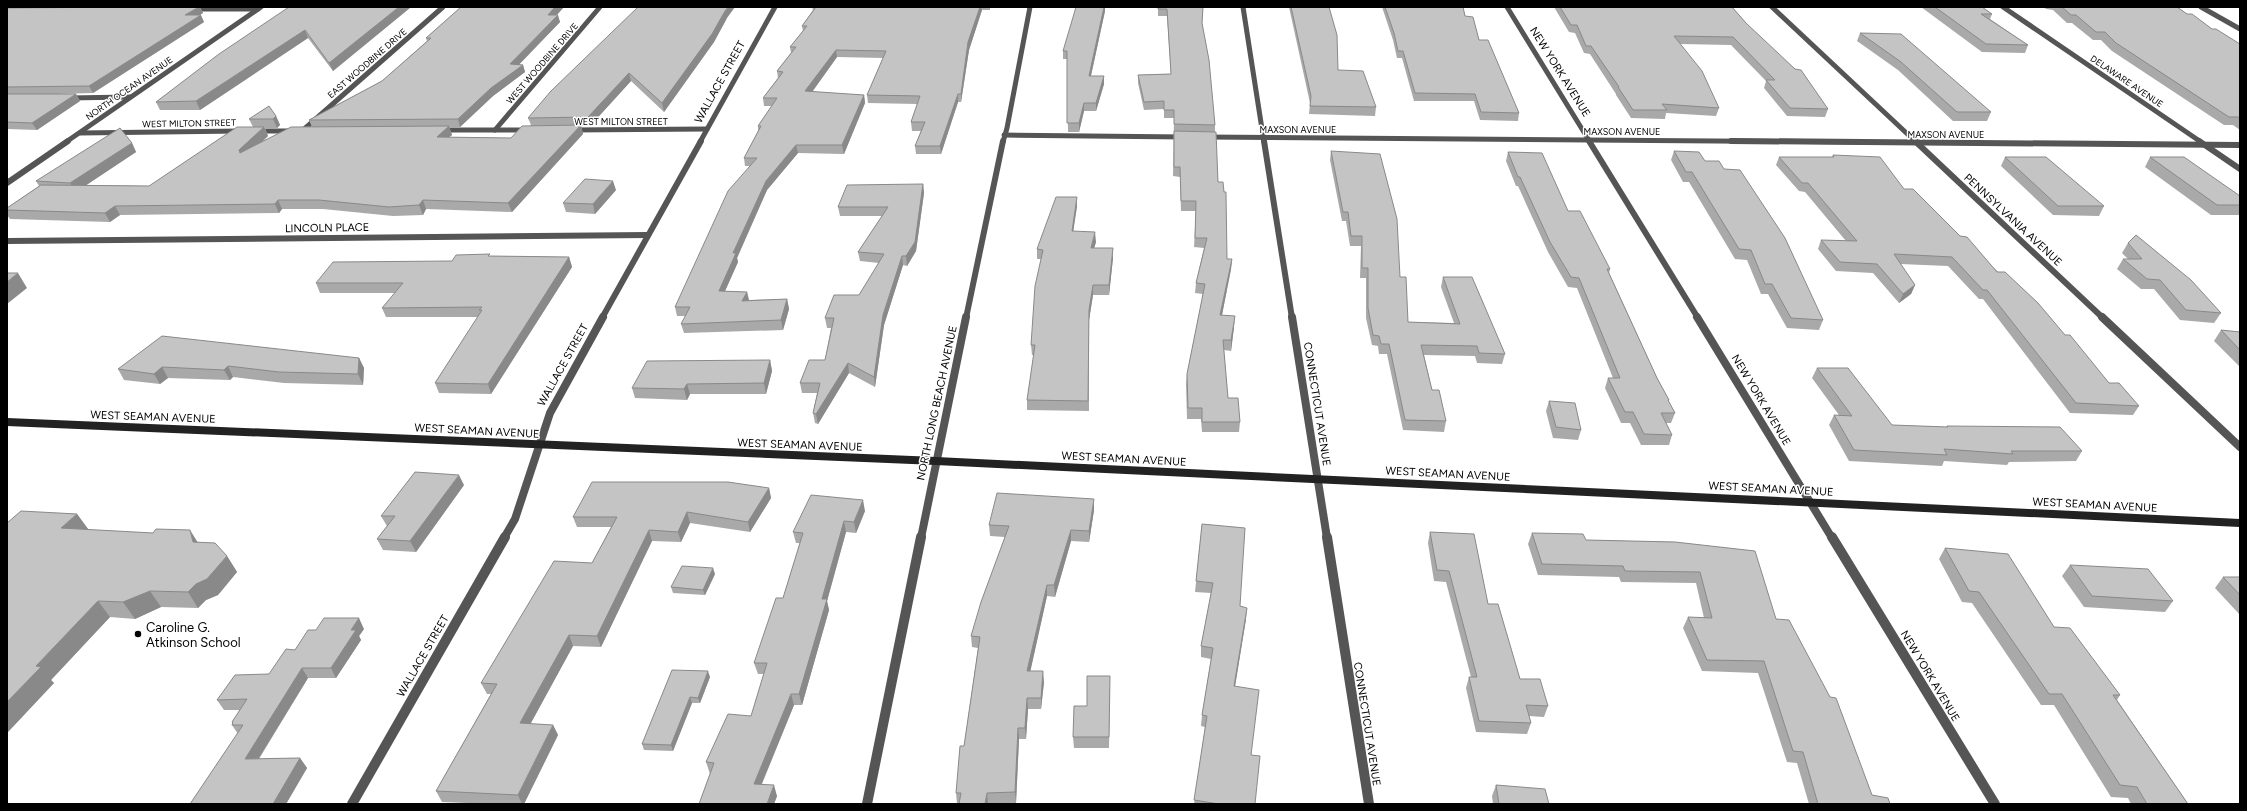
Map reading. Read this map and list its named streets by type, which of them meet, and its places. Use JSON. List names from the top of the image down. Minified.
{"streets":{"main road":["WEST SEAMAN AVENUE"],"street":["EAST WOODBINE DRIVE","WEST WOODBINE DRIVE","NEW YORK AVENUE","DELAWARE AVENUE","WALLACE STREET","NORTH OCEAN AVENUE","WEST MILTON STREET","MAXSON AVENUE","PENNSYLVANIA AVENUE","LINCOLN PLACE","NORTH LONG BEACH AVENUE","CONNECTICUT AVENUE"]},"crossings":[["EAST WOODBINE DRIVE","WEST MILTON STREET"],["NEW YORK AVENUE","MAXSON AVENUE"],["NEW YORK AVENUE","WEST SEAMAN AVENUE"],["DELAWARE AVENUE","MAXSON AVENUE"],["WALLACE STREET","WEST MILTON STREET"],["WALLACE STREET","LINCOLN PLACE"],["WALLACE STREET","WEST SEAMAN AVENUE"],["NORTH OCEAN AVENUE","WEST MILTON STREET"],["MAXSON AVENUE","PENNSYLVANIA AVENUE"],["MAXSON AVENUE","CONNECTICUT AVENUE"],["NORTH LONG BEACH AVENUE","WEST SEAMAN AVENUE"],["CONNECTICUT AVENUE","WEST SEAMAN AVENUE"]],"places":["Caroline G. Atkinson School"]}
